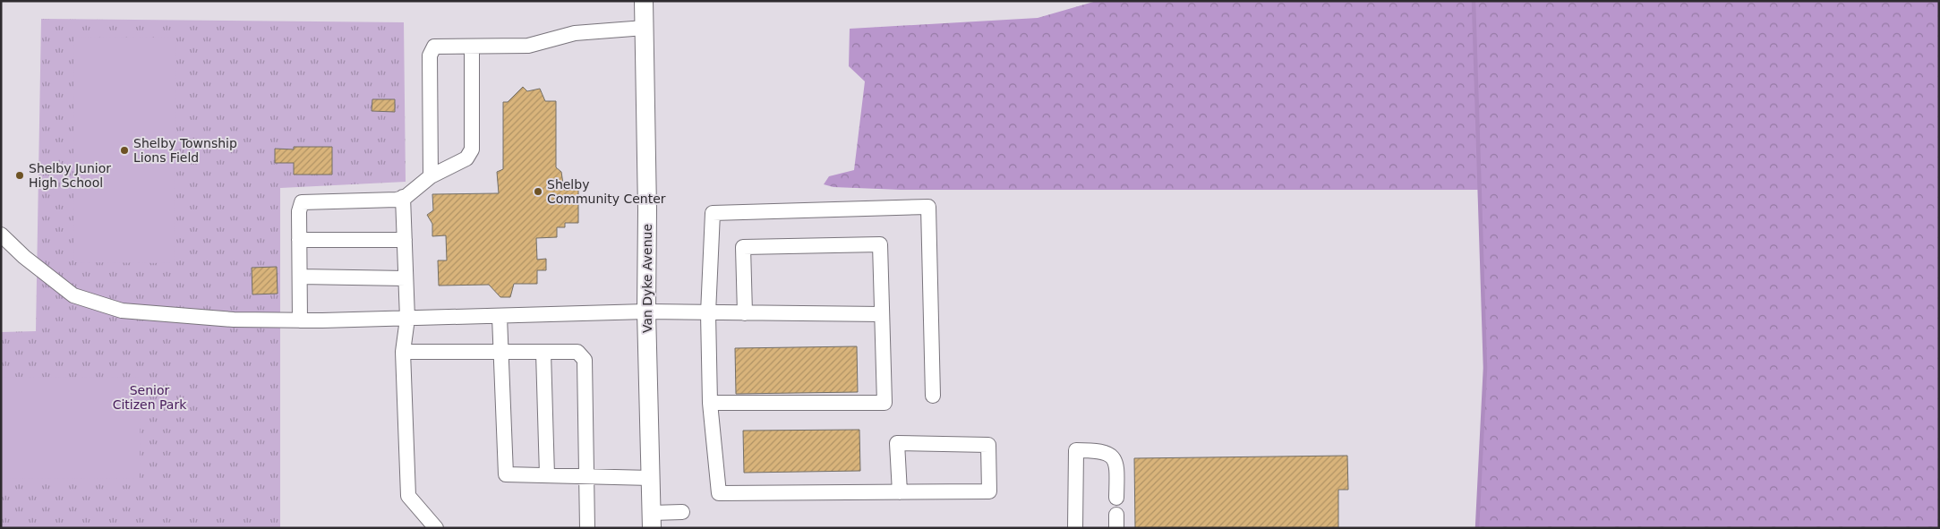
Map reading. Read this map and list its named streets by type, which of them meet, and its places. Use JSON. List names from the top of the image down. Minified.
{"streets":{"main road":["Van Dyke Avenue"]},"parks":["Senior Citizen Park"],"places":["Shelby Township Lions Field","Shelby Junior High School","Shelby Community Center"]}
